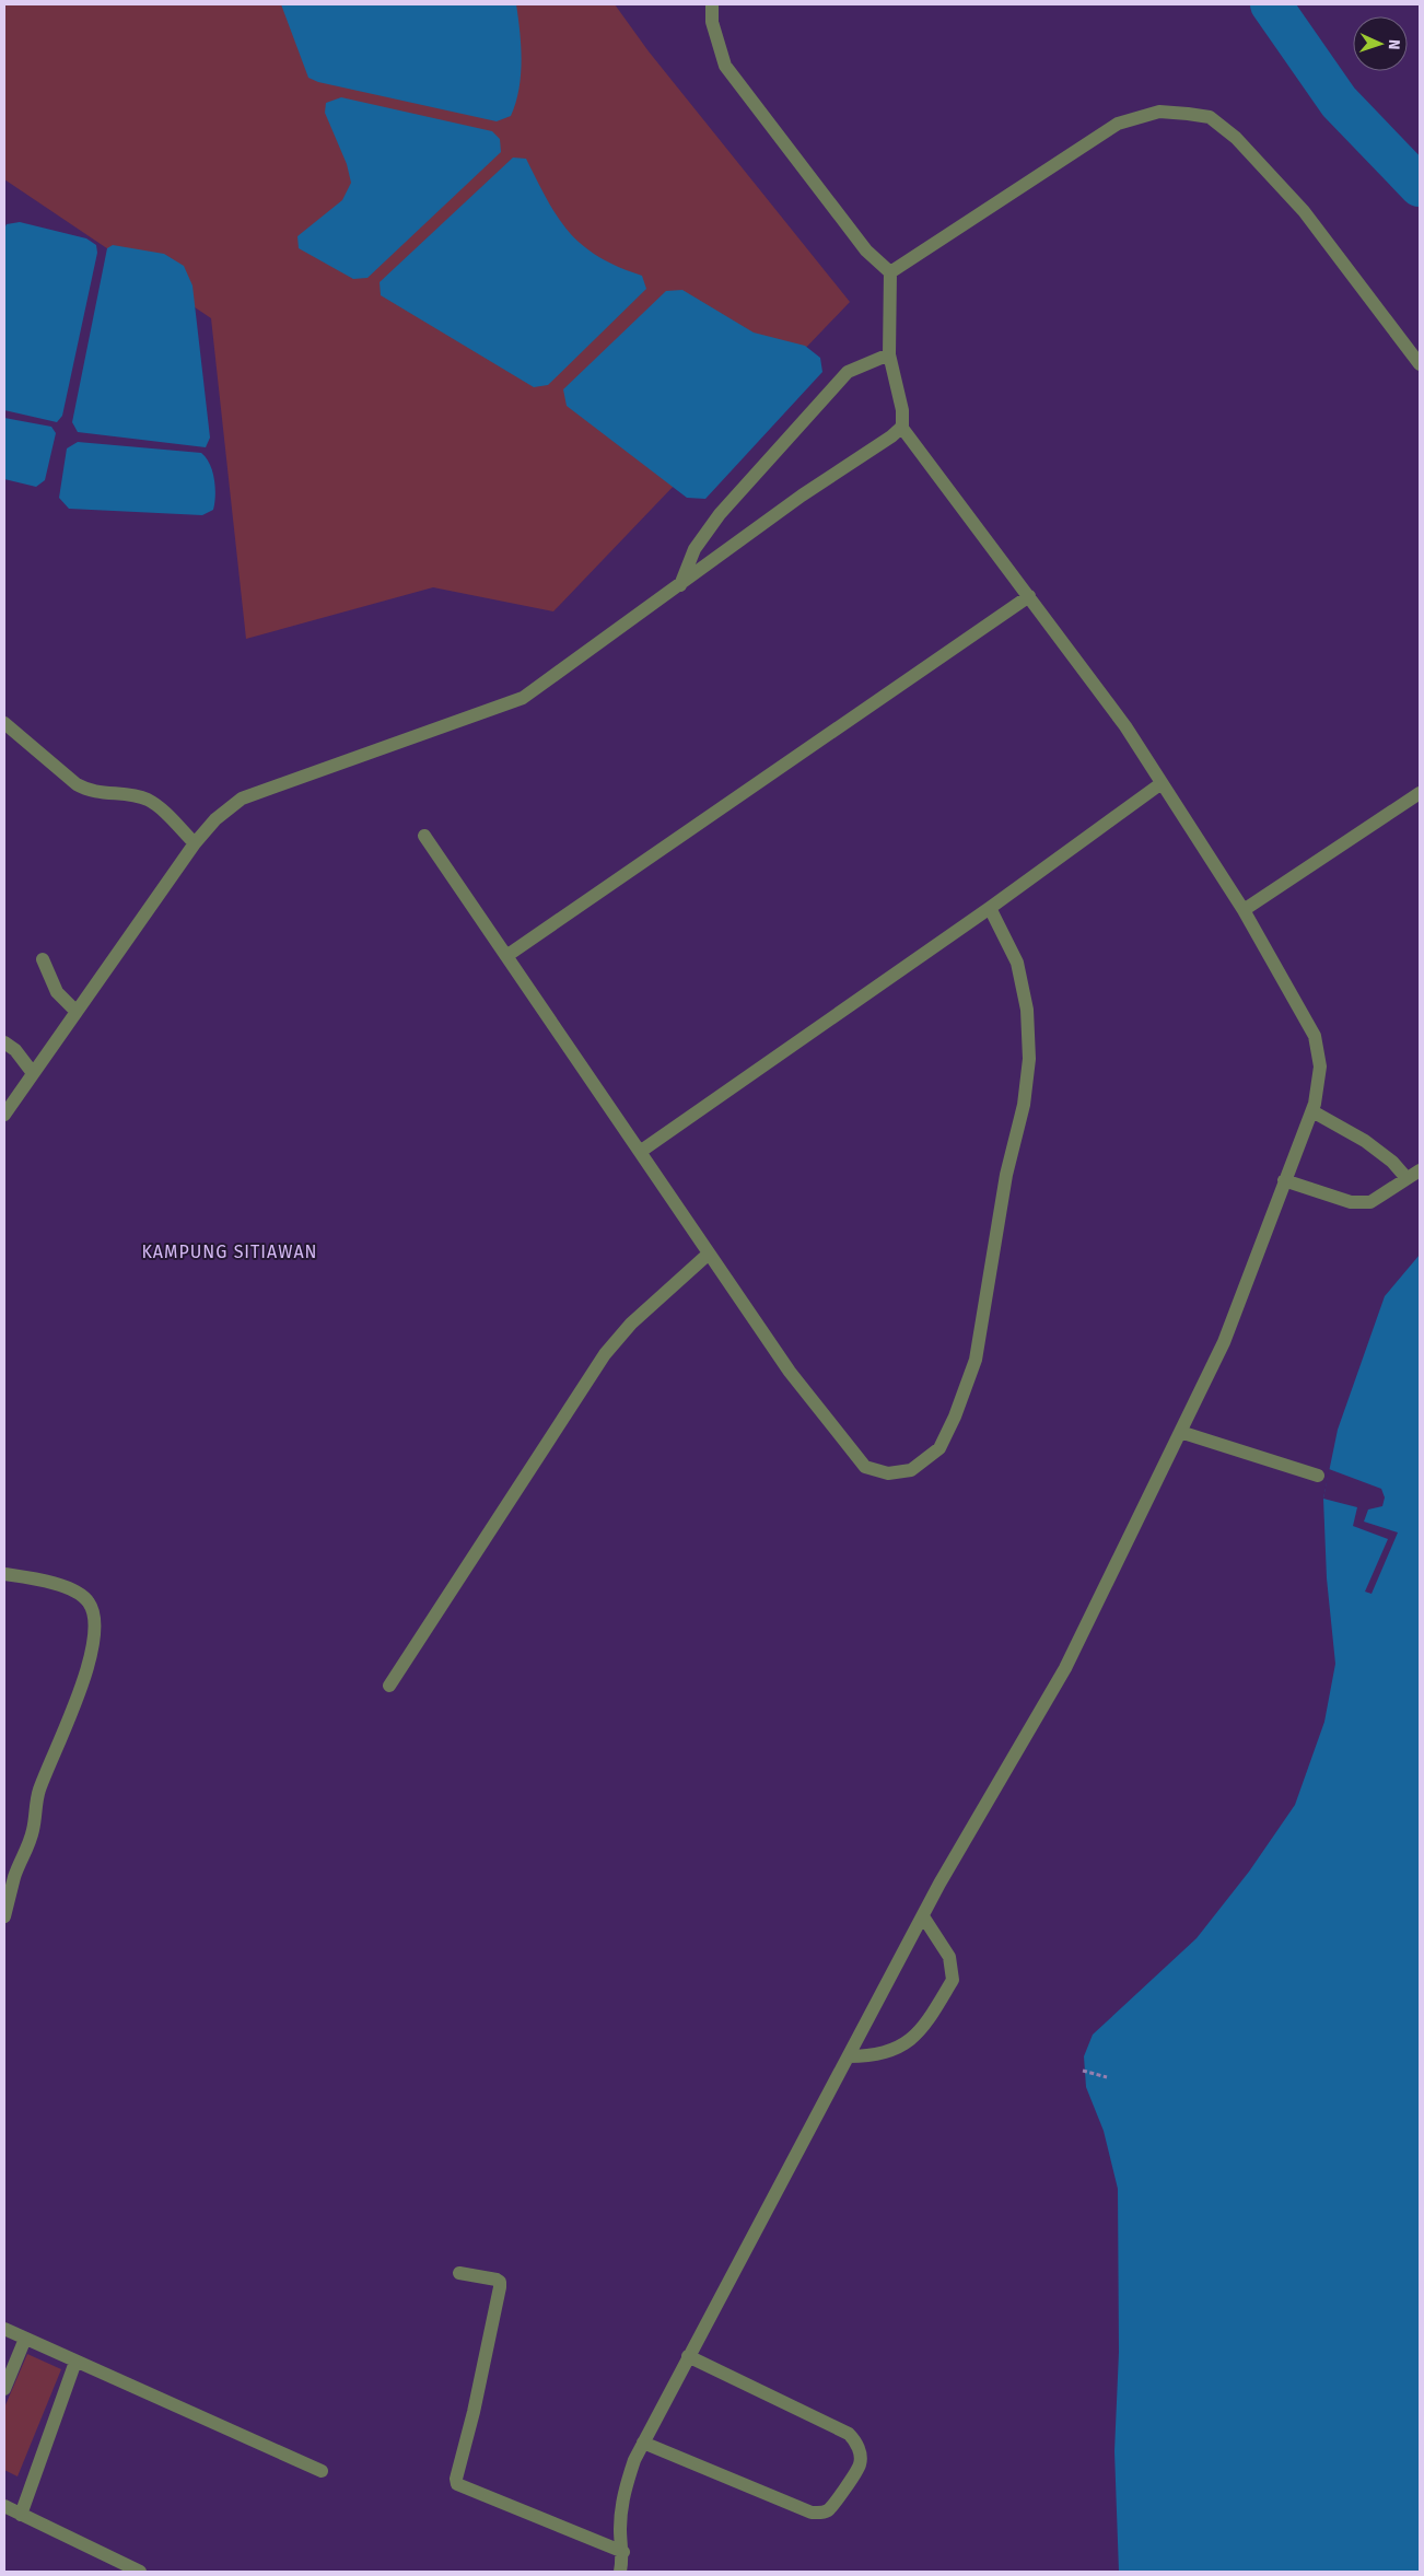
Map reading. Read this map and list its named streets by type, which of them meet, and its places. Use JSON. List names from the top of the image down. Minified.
{"districts":["KAMPUNG SITIAWAN"],"north":"right"}
